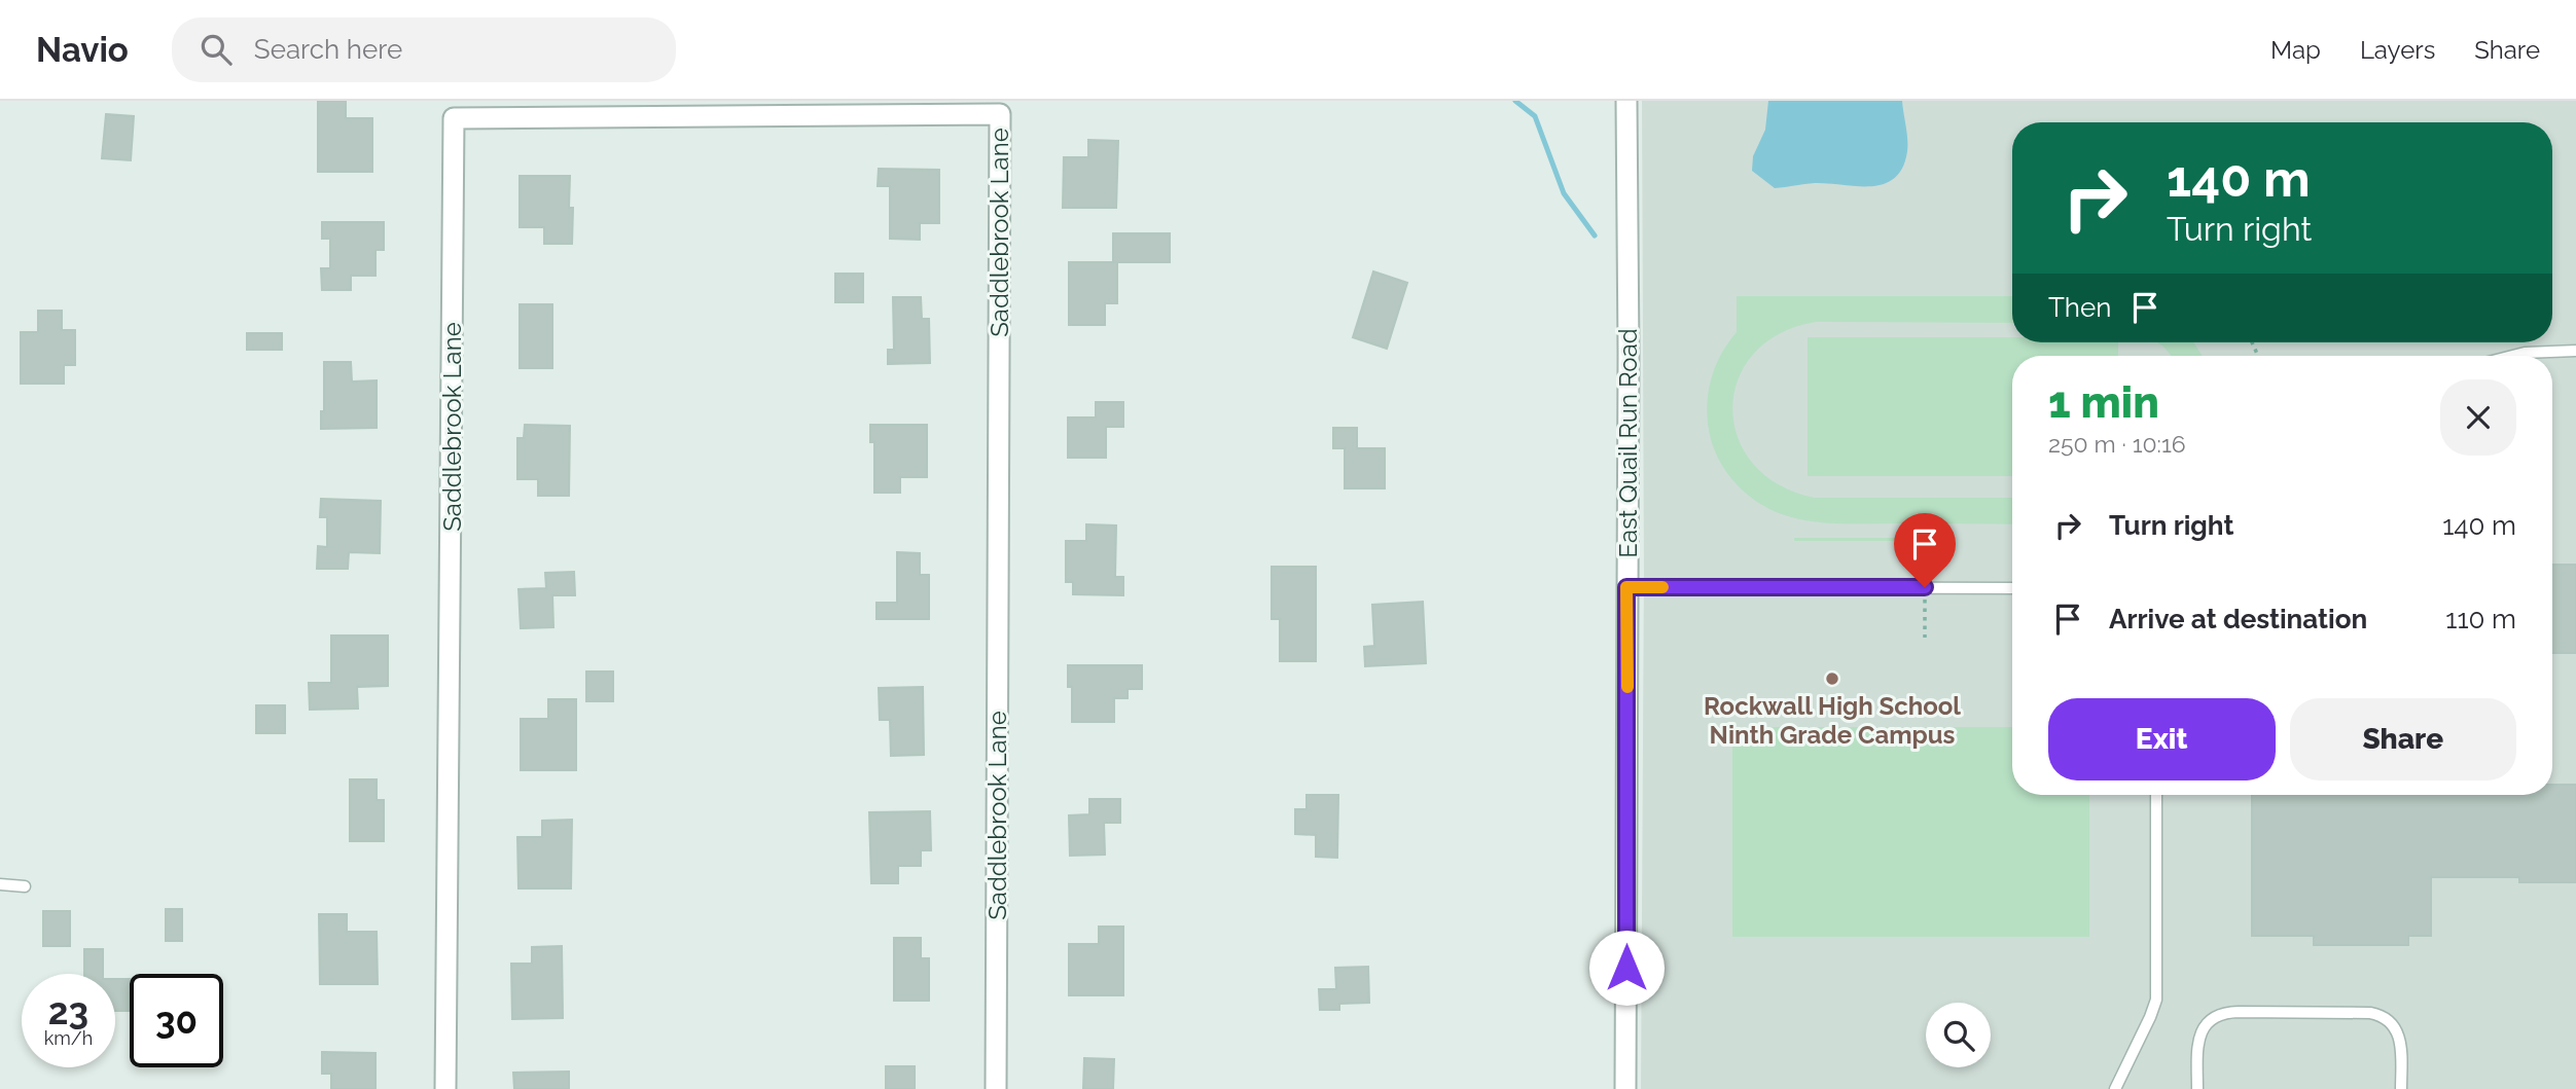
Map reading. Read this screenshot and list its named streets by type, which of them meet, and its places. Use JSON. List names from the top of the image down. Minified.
{"streets":{"street":["Saddlebrook Lane","East Quail Run Road"]},"places":["Rockwall High School Ninth Grade Campus"],"page":{"header":"Navio","search":"Search here","nav":["Map","Layers","Share"],"turn":["140 m","Turn right"],"then":"Then","heading":["1 min","250 m · 10:16"],"list":[{"name":"Turn right","value":"140 m"},{"name":"Arrive at destination","value":"110 m"}],"buttons":["Exit","Share"],"speed":"23 km/h","limit":"30"}}
